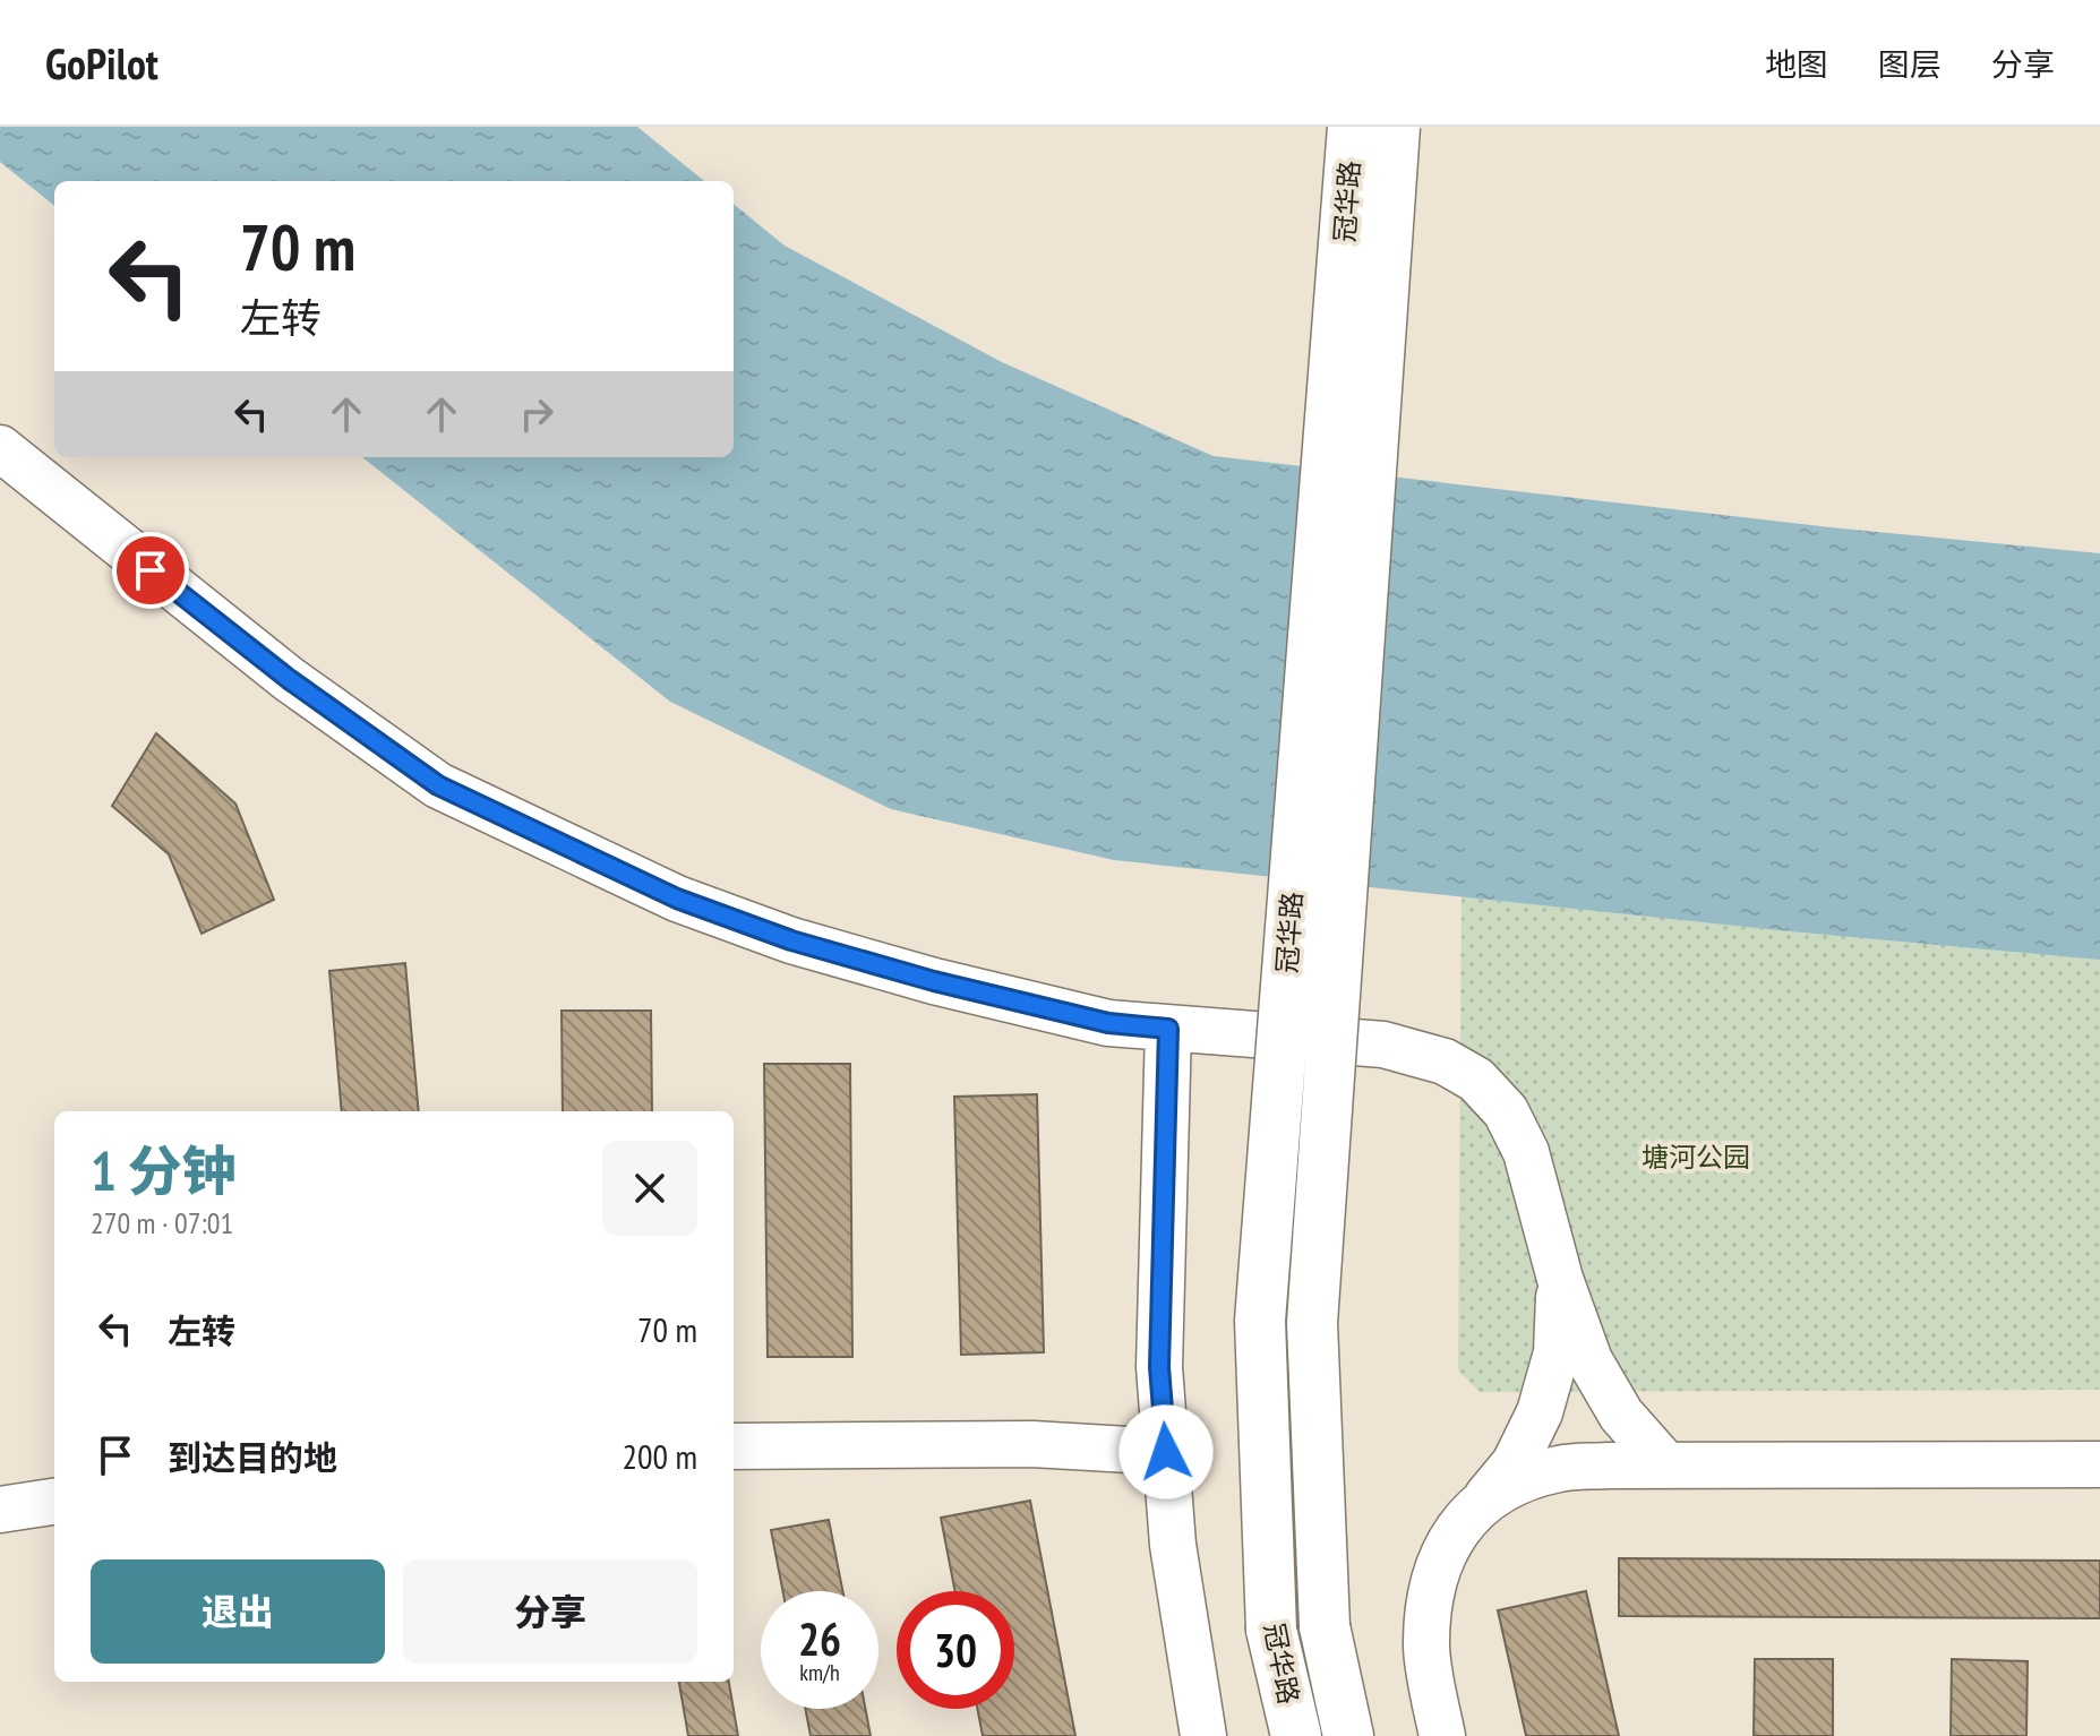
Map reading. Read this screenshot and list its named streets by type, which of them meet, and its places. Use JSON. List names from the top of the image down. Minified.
{"streets":{"main road":["冠华路"]},"parks":["塘河公园"],"page":{"header":"GoPilot","nav":["地图","图层","分享"],"turn":["70 m","左转"],"heading":["1 分钟","270 m · 07:01"],"list":[{"name":"左转","value":"70 m"},{"name":"到达目的地","value":"200 m"}],"buttons":["退出","分享"],"speed":"26 km/h","limit":"30"}}
